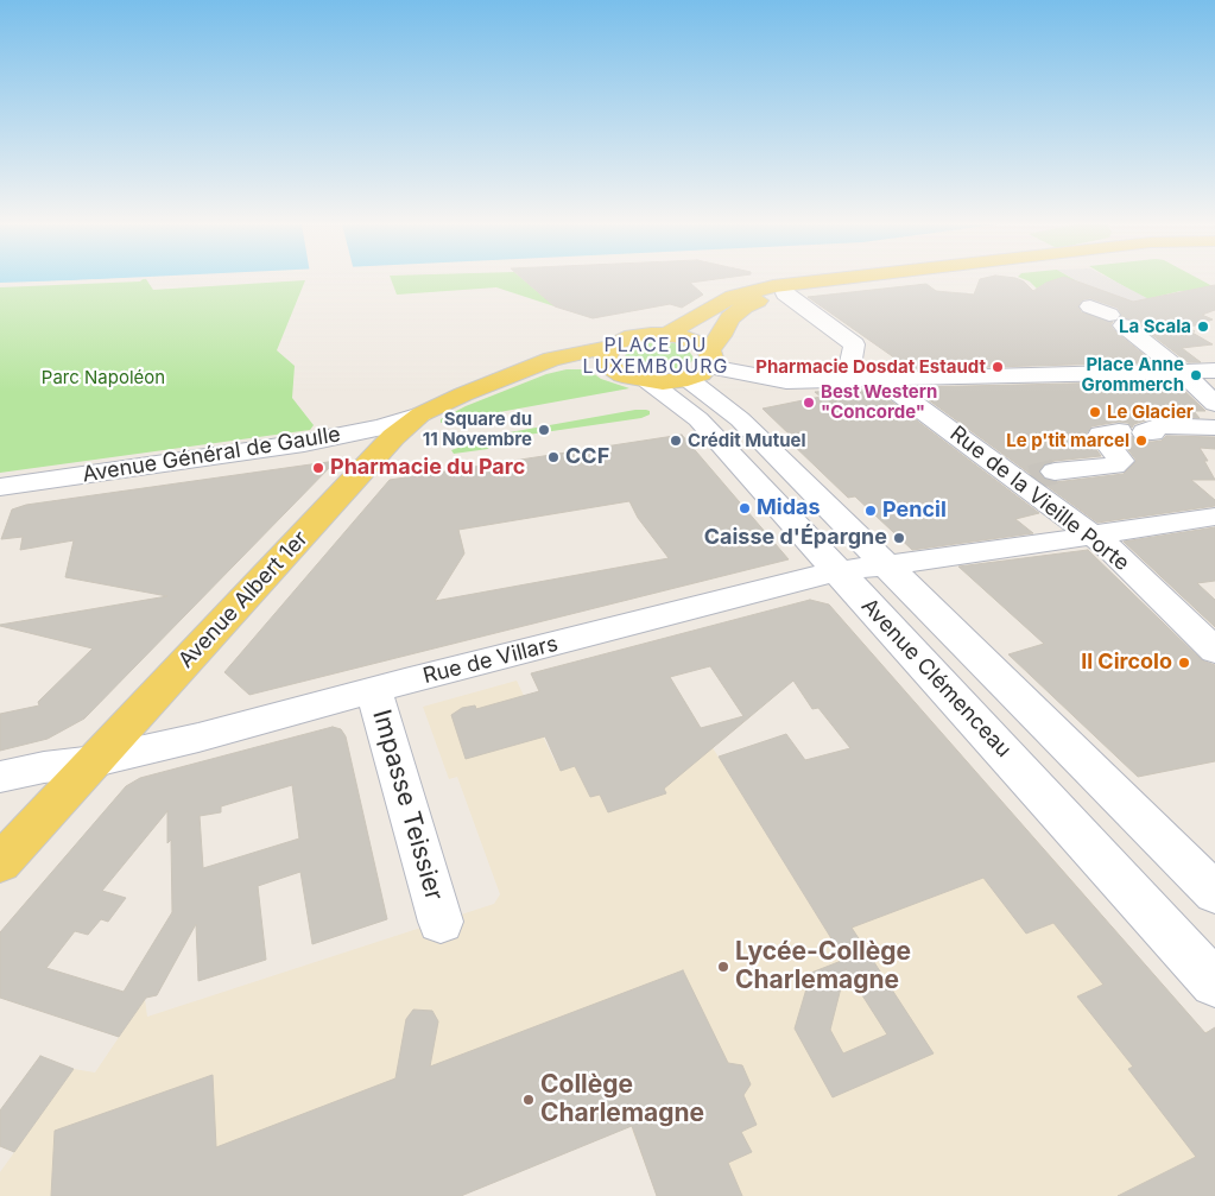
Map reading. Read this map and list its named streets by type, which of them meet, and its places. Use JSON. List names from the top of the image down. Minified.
{"streets":{"main road":["Avenue Albert 1er"],"street":["Avenue Général de Gaulle","Rue de la Vieille Porte","Rue de Villars","Avenue Clémenceau","Impasse Teissier"]},"crossings":[["Avenue Général de Gaulle","Avenue Albert 1er"],["Rue de la Vieille Porte","Rue de Villars"],["Avenue Albert 1er","Rue de Villars"],["Rue de Villars","Avenue Clémenceau"],["Rue de Villars","Impasse Teissier"]],"districts":["PLACE DU LUXEMBOURG"],"parks":["Parc Napoléon"],"places":["La Scala","Pharmacie Dosdat Estaudt","Place Anne Grommerch","Best Western \"Concorde\"","Le Glacier","Square du 11 Novembre","Crédit Mutuel","Le p'tit marcel","CCF","Pharmacie du Parc","Midas","Pencil","Caisse d'Épargne","Il Circolo","Lycée-Collège Charlemagne","Collège Charlemagne"]}
